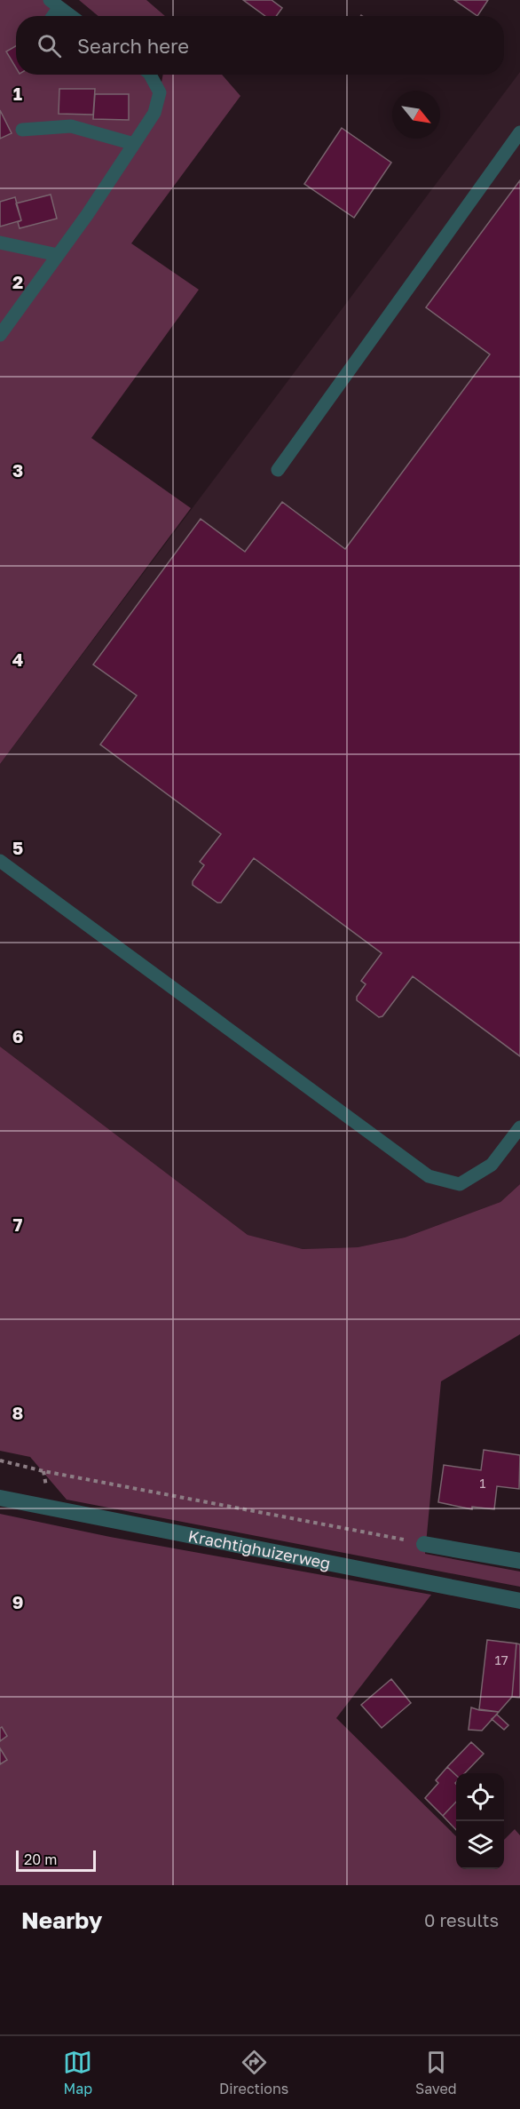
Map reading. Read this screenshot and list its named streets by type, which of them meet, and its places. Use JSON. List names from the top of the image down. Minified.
{"streets":{"street":["Krachtighuizerweg"]},"house_numbers":["1","17"],"scale_bar":"20 m","north":"bottom right","page":{"search":"Search here","scale":"20 m","heading":["Nearby","0 results"],"nav":["Map","Directions","Saved"]},"grid":{"rows":["1","2","3","4","5","6","7","8","9"]}}
